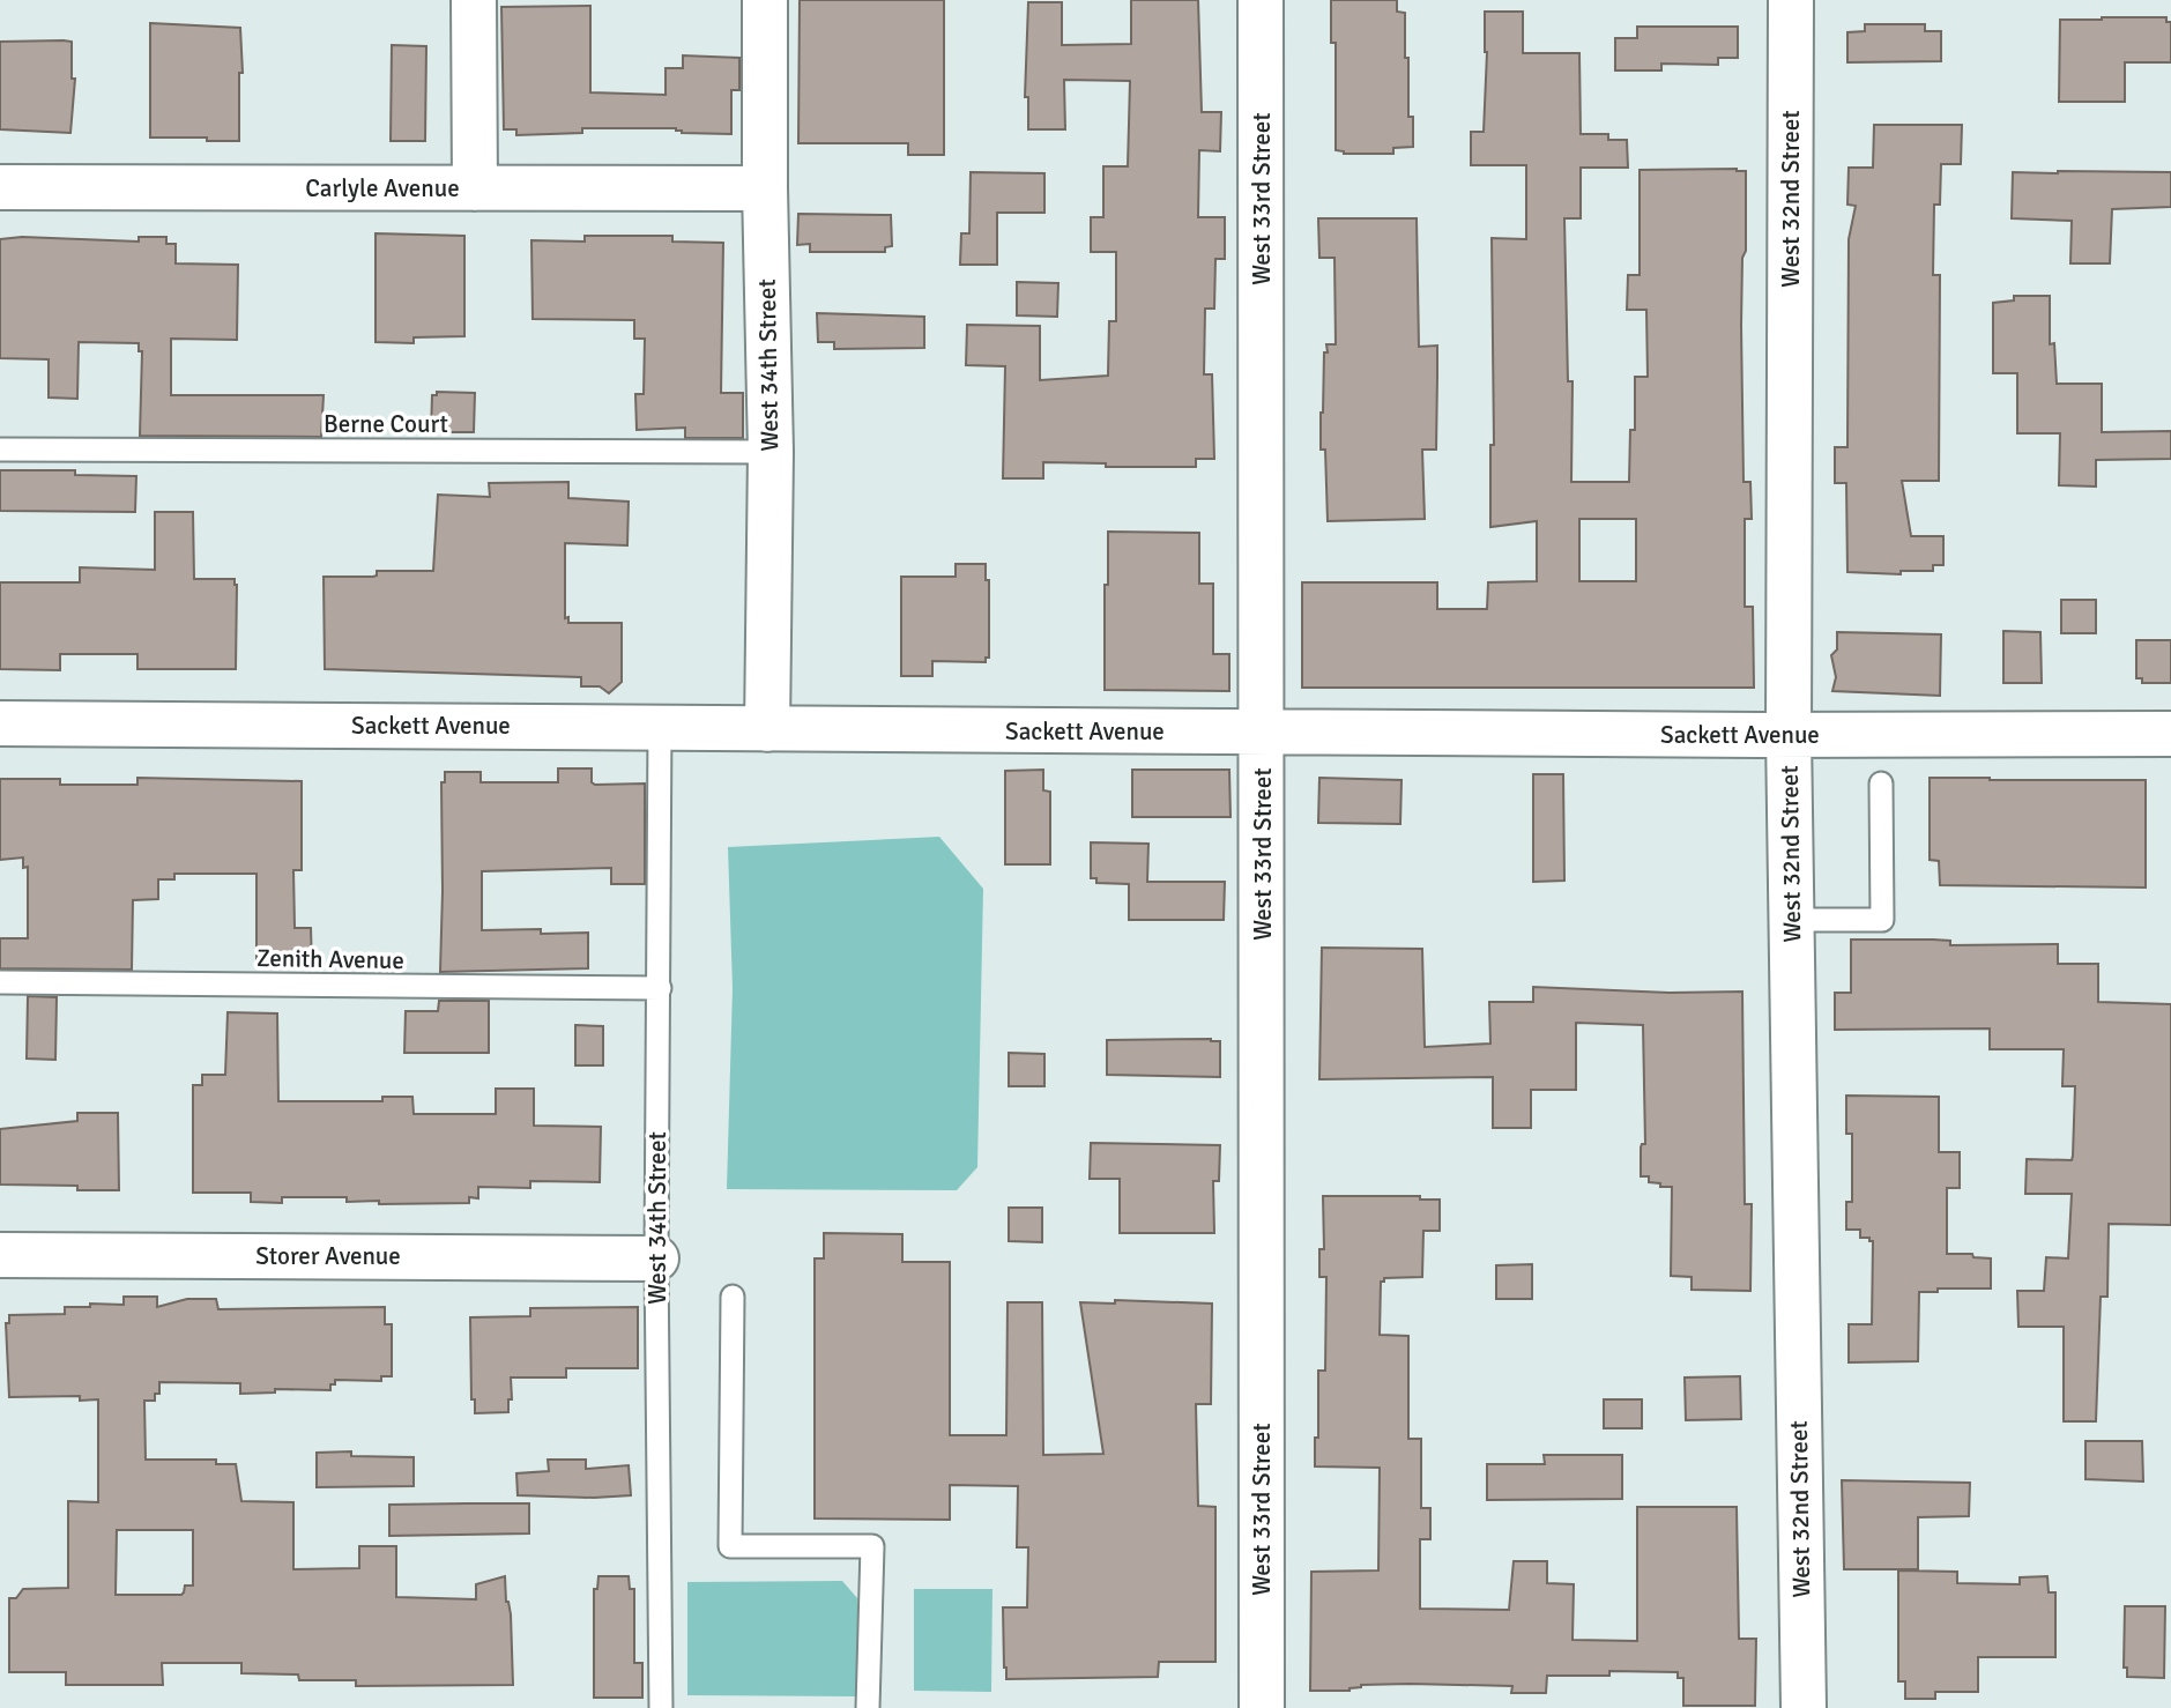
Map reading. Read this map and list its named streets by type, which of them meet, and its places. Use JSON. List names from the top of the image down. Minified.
{"streets":{"street":["Carlyle Avenue","West 33rd Street","West 32nd Street","West 34th Street","Sackett Avenue","Storer Avenue"],"lane":["Berne Court","Zenith Avenue"]},"crossings":[["Carlyle Avenue","West 34th Street"],["West 33rd Street","Sackett Avenue"],["West 32nd Street","Sackett Avenue"],["West 34th Street","Berne Court"],["West 34th Street","Sackett Avenue"],["West 34th Street","Zenith Avenue"],["West 34th Street","Storer Avenue"]]}
